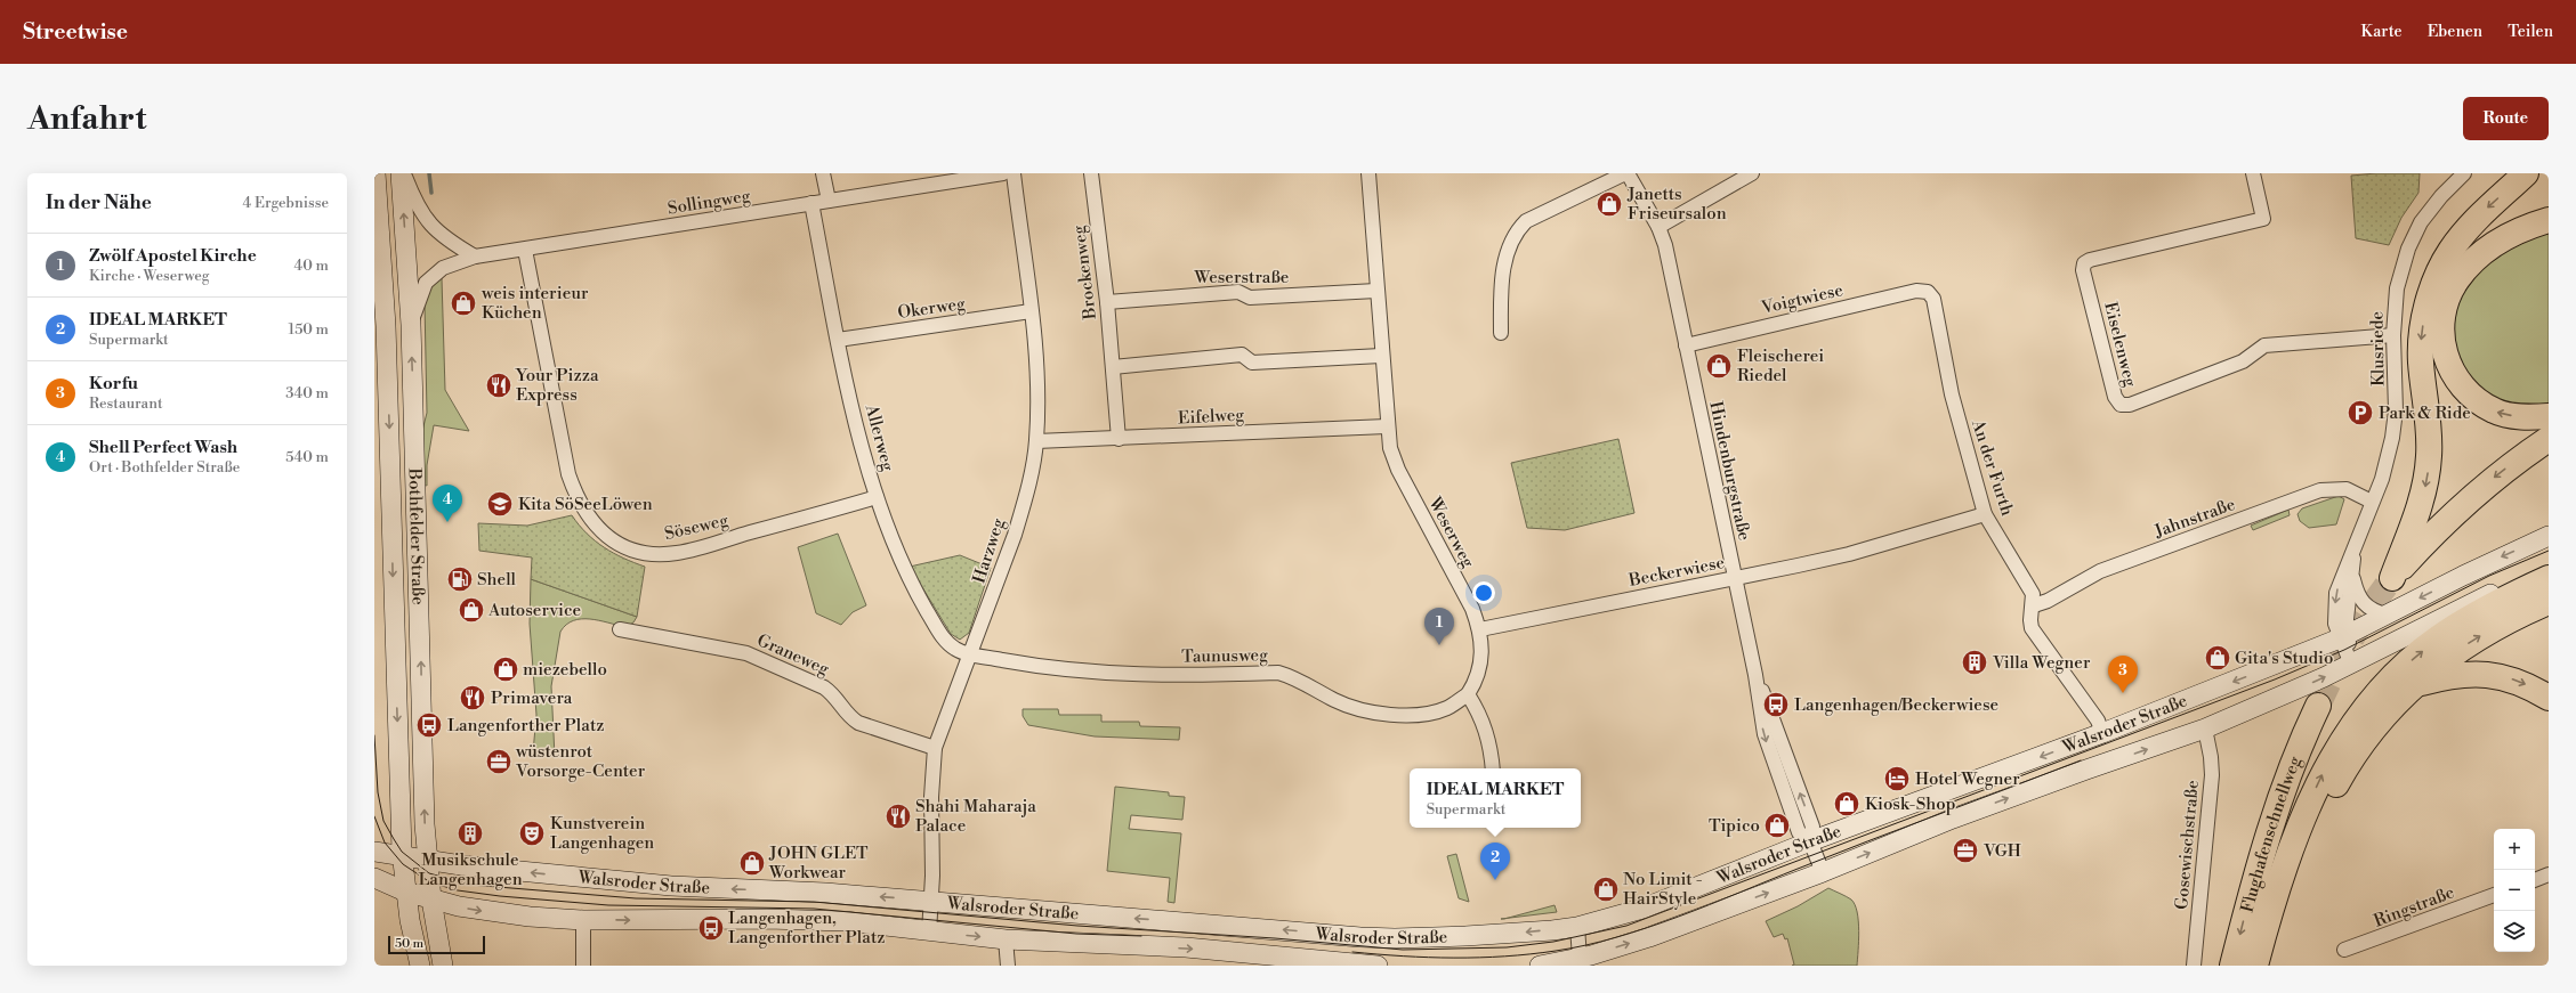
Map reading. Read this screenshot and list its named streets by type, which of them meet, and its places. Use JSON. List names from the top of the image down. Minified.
{"streets":{"highway":["Flughafenschnellweg"],"main road":["Bothfelder Straße","Walsroder Straße"],"street":["Sollingweg","Brockenweg","Weserstraße","Voigtwiese","Okerweg","Eiselenweg","Klusriede","Eifelweg","Allerweg","An der Furth","Hindenburgstraße","Jahnstraße","Söseweg","Weserweg","Harzweg","Beckerwiese","Graneweg","Taunusweg","Gosewischstraße","Ringstraße"]},"crossings":[["Sollingweg","Allerweg"],["Sollingweg","Söseweg"],["Sollingweg","Bothfelder Straße"],["Brockenweg","Weserstraße"],["Brockenweg","Eifelweg"],["Weserstraße","Weserweg"],["Voigtwiese","An der Furth"],["Voigtwiese","Hindenburgstraße"],["Okerweg","Allerweg"],["Okerweg","Harzweg"],["Eiselenweg","Klusriede"],["Klusriede","Jahnstraße"],["Klusriede","Walsroder Straße"],["Eifelweg","Weserweg"],["Eifelweg","Harzweg"],["Allerweg","Söseweg"],["Allerweg","Harzweg"],["Allerweg","Taunusweg"],["An der Furth","Jahnstraße"],["An der Furth","Beckerwiese"],["An der Furth","Walsroder Straße"],["Hindenburgstraße","Beckerwiese"],["Hindenburgstraße","Walsroder Straße"],["Weserweg","Beckerwiese"],["Weserweg","Taunusweg"],["Bothfelder Straße","Walsroder Straße"],["Harzweg","Graneweg"],["Harzweg","Taunusweg"],["Harzweg","Walsroder Straße"],["Walsroder Straße","Gosewischstraße"]],"places":{"shop":["Janetts Friseursalon","weis interieur Küchen","Fleischerei Riedel","Autoservice","Gita's Studio","miezebello","Kiosk-Shop","Tipico","JOHN GLET Workwear","No Limit - HairStyle"],"restaurant":["Your Pizza Express","Primavera","Shahi Maharaja Palace"],"parking":["Park & Ride"],"school or university":["Kita SöSeeLöwen"],"fuel station":["Shell"],"building":["Villa Wegner","Musikschule Langenhagen"],"bus stop":["Langenhagen/Beckerwiese","Langenforther Platz","Langenhagen, Langenforther Platz"],"office":["wüstenrot Vorsorge-Center","VGH"],"hotel":["Hotel Wegner"],"theatre":["Kunstverein Langenhagen"]},"scale_bar":"50 m","page":{"header":"Streetwise","nav":["Karte","Ebenen","Teilen"],"buttons":"Route","title":"Anfahrt","heading":["In der Nähe","4 Ergebnisse"],"list":[{"mark":"1","name":"Zwölf Apostel Kirche","note":"Kirche · Weserweg","value":"40 m"},{"mark":"2","name":"IDEAL MARKET","note":"Supermarkt","value":"150 m"},{"mark":"3","name":"Korfu","note":"Restaurant","value":"340 m"},{"mark":"4","name":"Shell Perfect Wash","note":"Ort · Bothfelder Straße","value":"540 m"}],"pins":["4","1","3","2"],"popup":["IDEAL MARKET","Supermarkt"],"map_buttons":["+","−"],"scale":"50 m"}}
